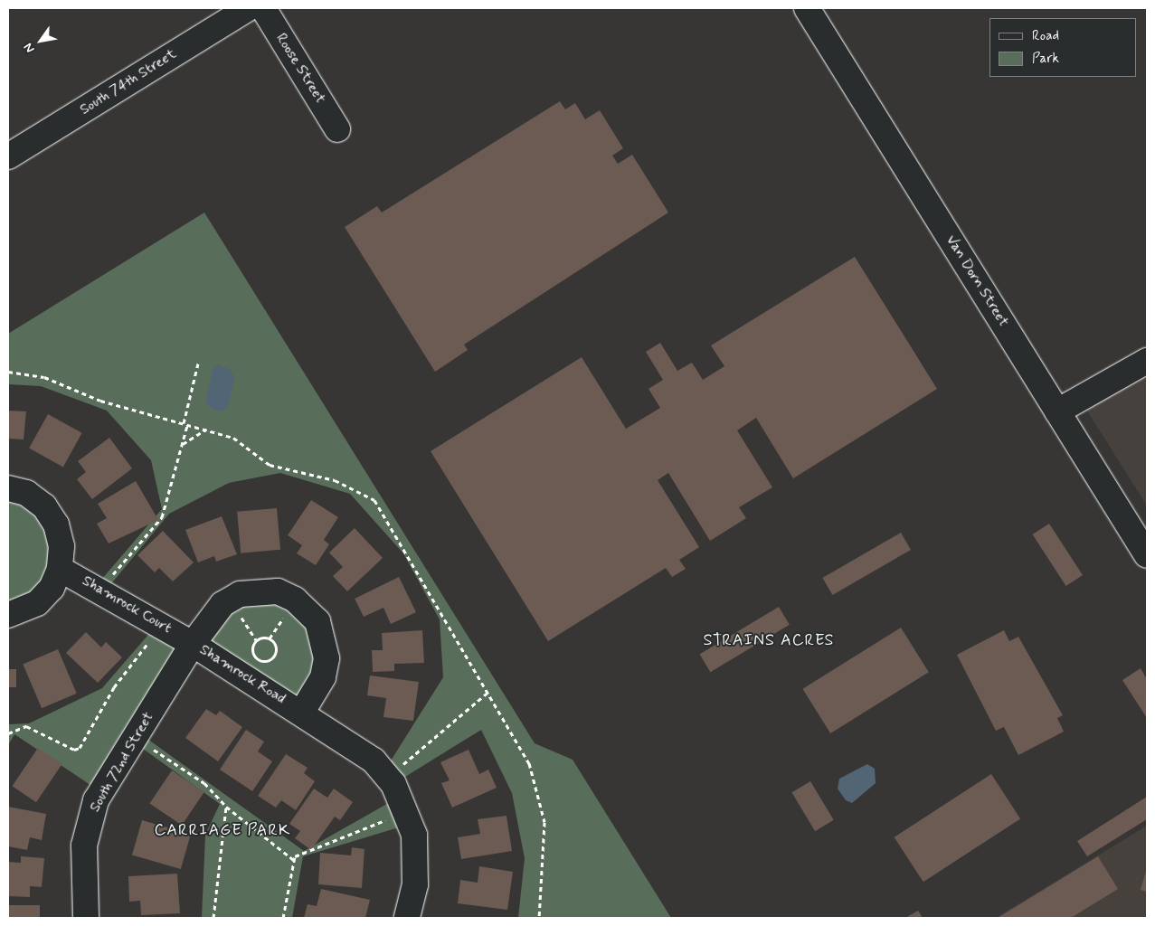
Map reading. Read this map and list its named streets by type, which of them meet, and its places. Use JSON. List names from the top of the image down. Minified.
{"streets":{"street":["Roose Street","South 74th Street","Van Dorn Street","Shamrock Court","Shamrock Road","South 72nd Street"]},"crossings":[["Shamrock Court","Shamrock Road"],["Shamrock Court","South 72nd Street"],["Shamrock Road","South 72nd Street"]],"districts":["STRAINS ACRES","CARRIAGE PARK"],"legend":["Road","Park"],"north":"bottom left"}
